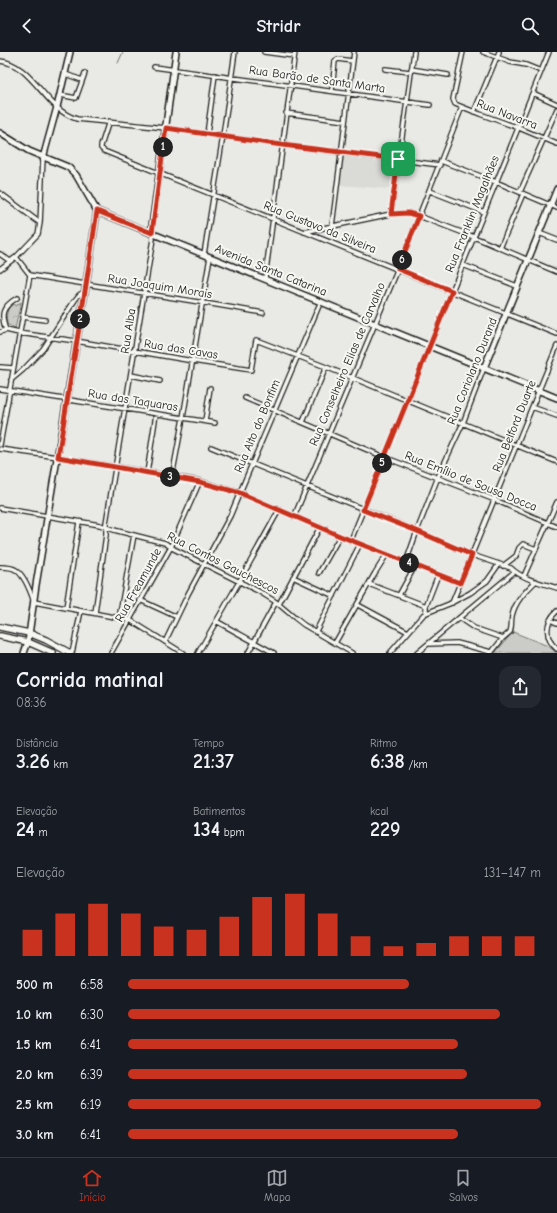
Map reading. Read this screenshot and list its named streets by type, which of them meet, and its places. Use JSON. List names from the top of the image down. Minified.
{"streets":{"street":["Rua Barão de Santa Marta","Rua Navarra","Rua Franklin Magalhães","Rua Gustavo da Silveira","Avenida Santa Catarina","Rua Joaquim Morais","Rua Alba","Rua das Cavas","Rua Conselheiro Elias de Carvalho","Rua Coriolano Durand","Rua das Taquaras","Rua Alto do Bonfim","Rua Belford Duarte","Rua Emílio de Sousa Docca","Rua Contos Gauchescos","Rua Freamunde"]},"crossings":[["Rua Barão de Santa Marta","Rua Alba"],["Rua Navarra","Rua Franklin Magalhães"],["Rua Navarra","Rua Conselheiro Elias de Carvalho"],["Rua Franklin Magalhães","Rua Gustavo da Silveira"],["Rua Franklin Magalhães","Avenida Santa Catarina"],["Rua Franklin Magalhães","Rua Emílio de Sousa Docca"],["Rua Gustavo da Silveira","Rua Alba"],["Rua Gustavo da Silveira","Rua Conselheiro Elias de Carvalho"],["Rua Gustavo da Silveira","Rua Coriolano Durand"],["Avenida Santa Catarina","Rua Alba"],["Avenida Santa Catarina","Rua Conselheiro Elias de Carvalho"],["Avenida Santa Catarina","Rua Coriolano Durand"],["Avenida Santa Catarina","Rua Alto do Bonfim"],["Avenida Santa Catarina","Rua Belford Duarte"],["Rua Joaquim Morais","Rua Alba"],["Rua Alba","Rua das Cavas"],["Rua Alba","Rua das Taquaras"],["Rua Alba","Rua Contos Gauchescos"],["Rua das Cavas","Rua Alto do Bonfim"],["Rua Conselheiro Elias de Carvalho","Rua Emílio de Sousa Docca"],["Rua Coriolano Durand","Rua Emílio de Sousa Docca"],["Rua Alto do Bonfim","Rua Emílio de Sousa Docca"],["Rua Alto do Bonfim","Rua Contos Gauchescos"],["Rua Belford Duarte","Rua Emílio de Sousa Docca"],["Rua Contos Gauchescos","Rua Freamunde"]],"page":{"header":"Stridr","pins":["1","6","2","5","3","4"],"heading":["Corrida matinal","08:36"],"stats":[["Distância","3.26 km"],["Tempo","21:37"],["Ritmo","6:38 /km"],["Elevação","24 m"],["Batimentos","134 bpm"],["kcal","229"]],"chart":["Elevação","131–147 m"],"list":[{"name":"500 m","note":"6:58"},{"name":"1.0 km","note":"6:30"},{"name":"1.5 km","note":"6:41"},{"name":"2.0 km","note":"6:39"},{"name":"2.5 km","note":"6:19"},{"name":"3.0 km","note":"6:41"}],"tabs":["Início","Mapa","Salvos"]}}
